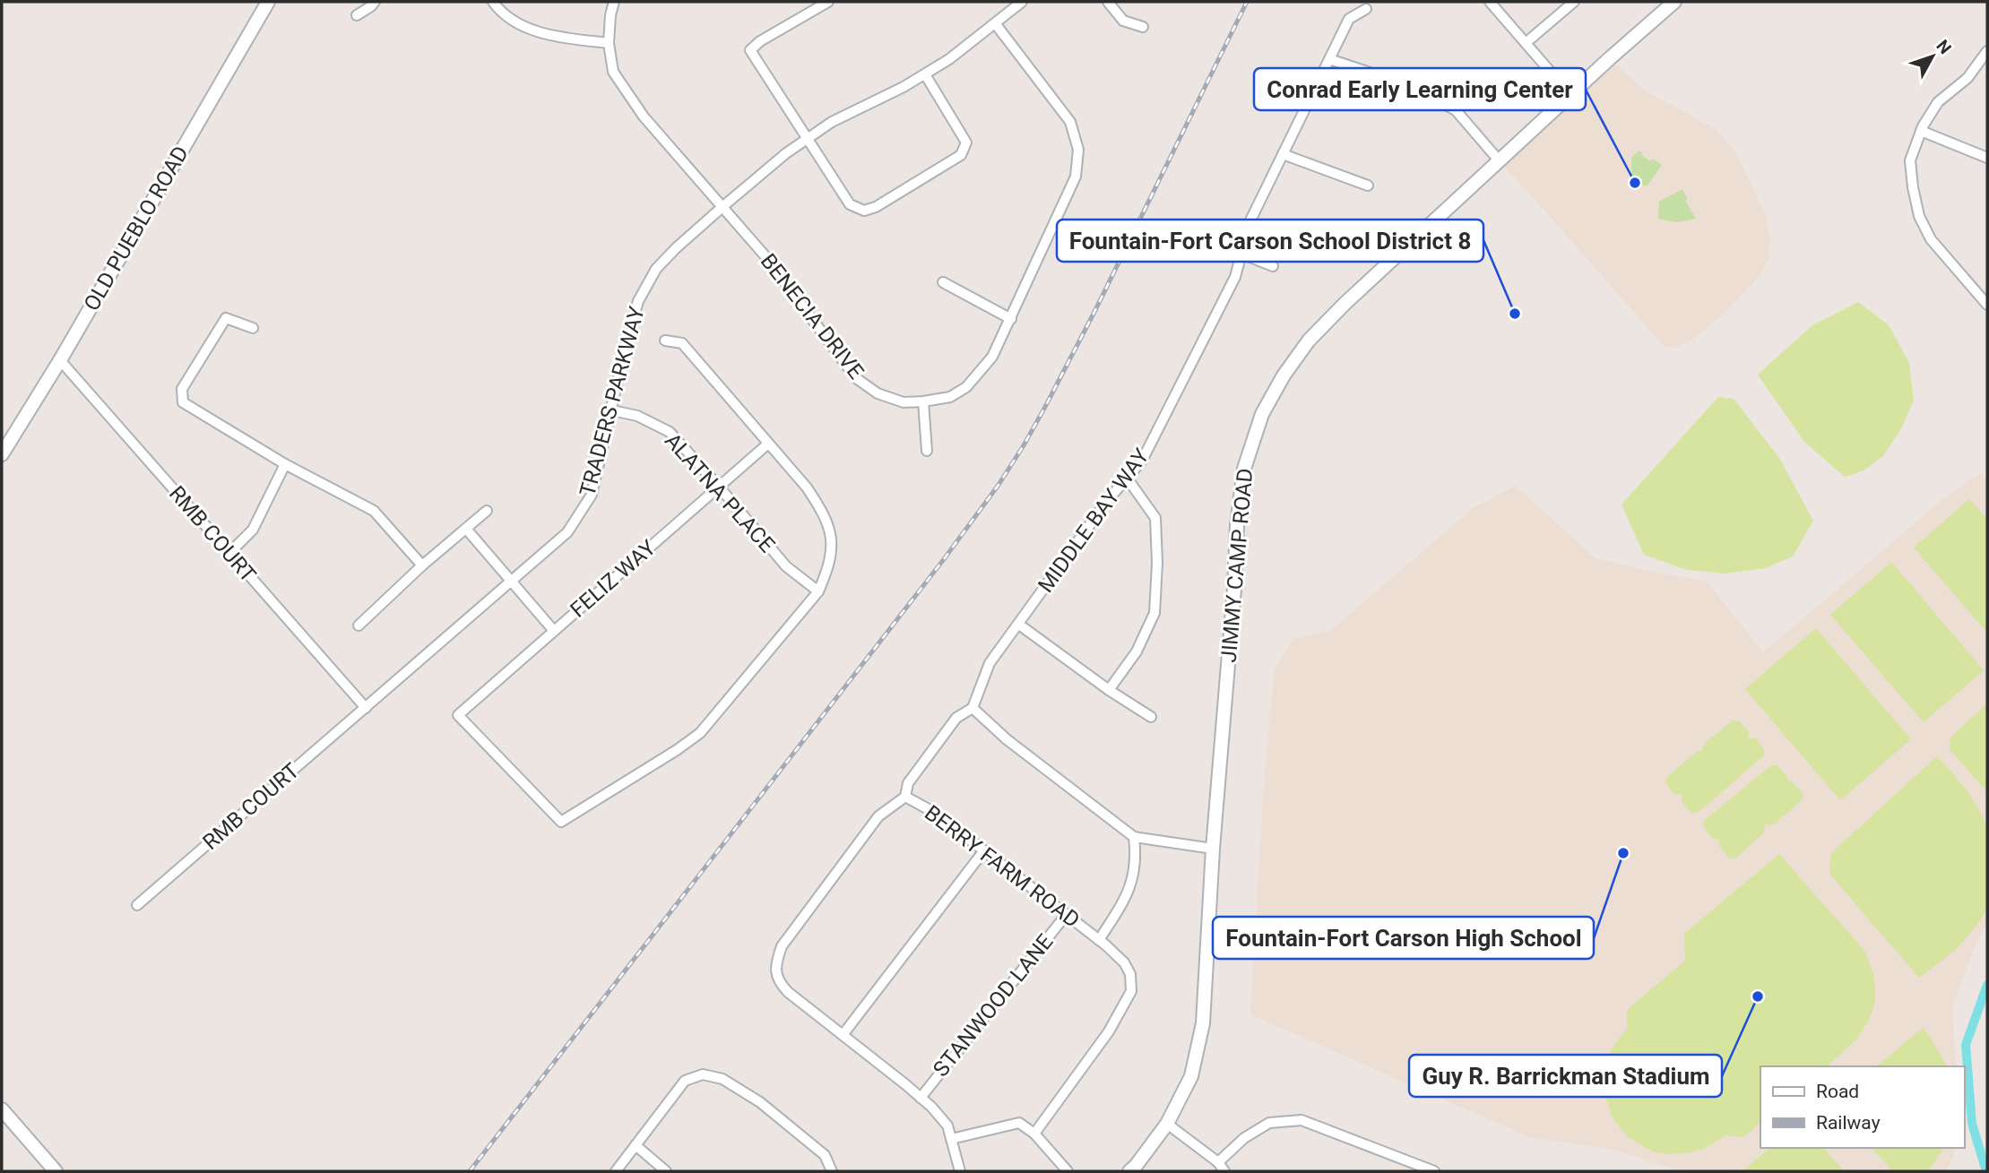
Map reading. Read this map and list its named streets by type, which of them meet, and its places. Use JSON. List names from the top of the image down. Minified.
{"streets":{"street":["OLD PUEBLO ROAD","BENECIA DRIVE","TRADERS PARKWAY","ALATNA PLACE","MIDDLE BAY WAY","RMB COURT","JIMMY CAMP ROAD","FELIZ WAY","BERRY FARM ROAD","STANWOOD LANE"]},"crossings":[["OLD PUEBLO ROAD","RMB COURT"],["BENECIA DRIVE","TRADERS PARKWAY"],["TRADERS PARKWAY","ALATNA PLACE"],["TRADERS PARKWAY","RMB COURT"],["ALATNA PLACE","FELIZ WAY"],["BERRY FARM ROAD","STANWOOD LANE"]],"places":["Conrad Early Learning Center","Fountain-Fort Carson School District 8","Fountain-Fort Carson High School","Guy R. Barrickman Stadium"],"legend":["Road","Railway"],"north":"top right"}
